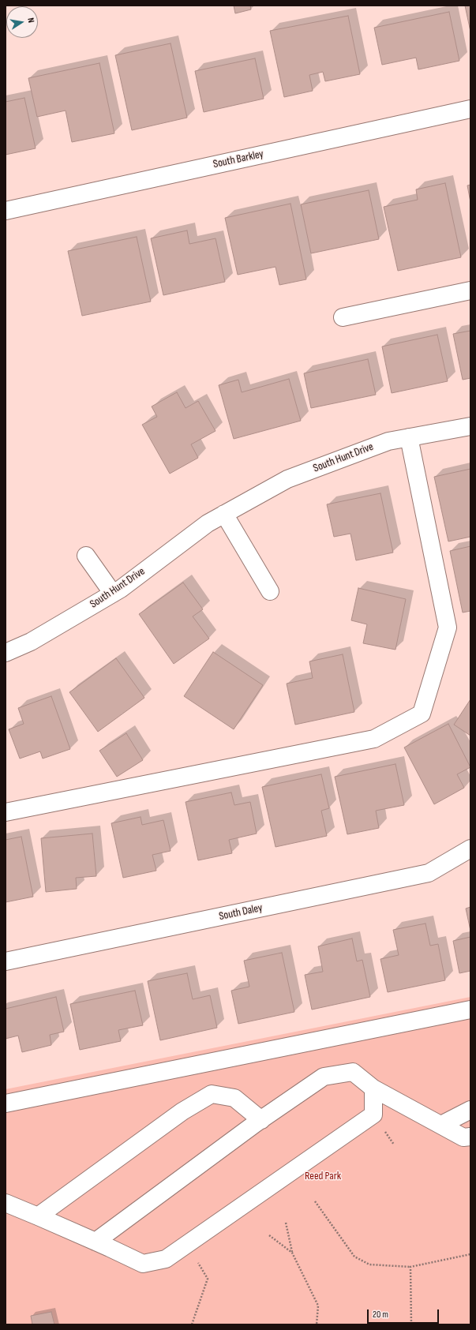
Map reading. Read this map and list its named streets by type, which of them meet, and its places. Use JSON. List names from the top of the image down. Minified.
{"streets":{"street":["South Barkley","South Hunt Drive","South Daley"]},"parks":["Reed Park"],"scale_bar":"20 m","north":"right"}
